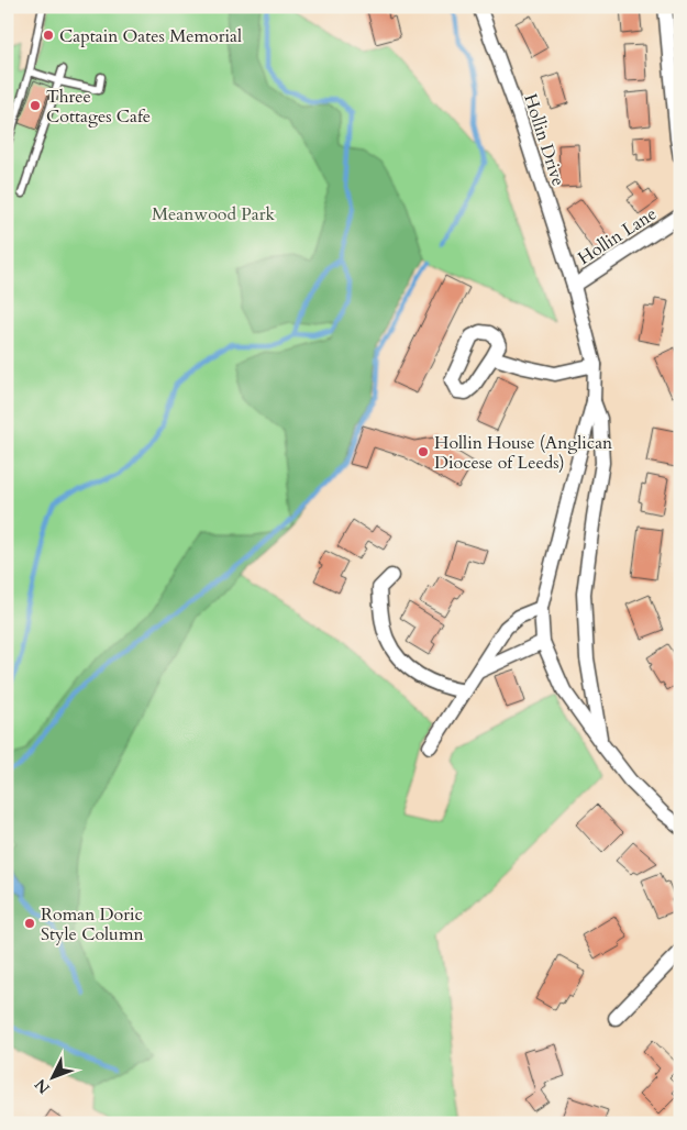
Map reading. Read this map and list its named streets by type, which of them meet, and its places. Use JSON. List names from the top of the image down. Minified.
{"streets":{"street":["Hollin Drive","Hollin Lane"]},"crossings":[["Hollin Drive","Hollin Lane"]],"parks":["Meanwood Park"],"places":["Captain Oates Memorial","Three Cottages Cafe","Hollin House (Anglican Diocese of Leeds)","Roman Doric Style Column"],"north":"bottom left"}
